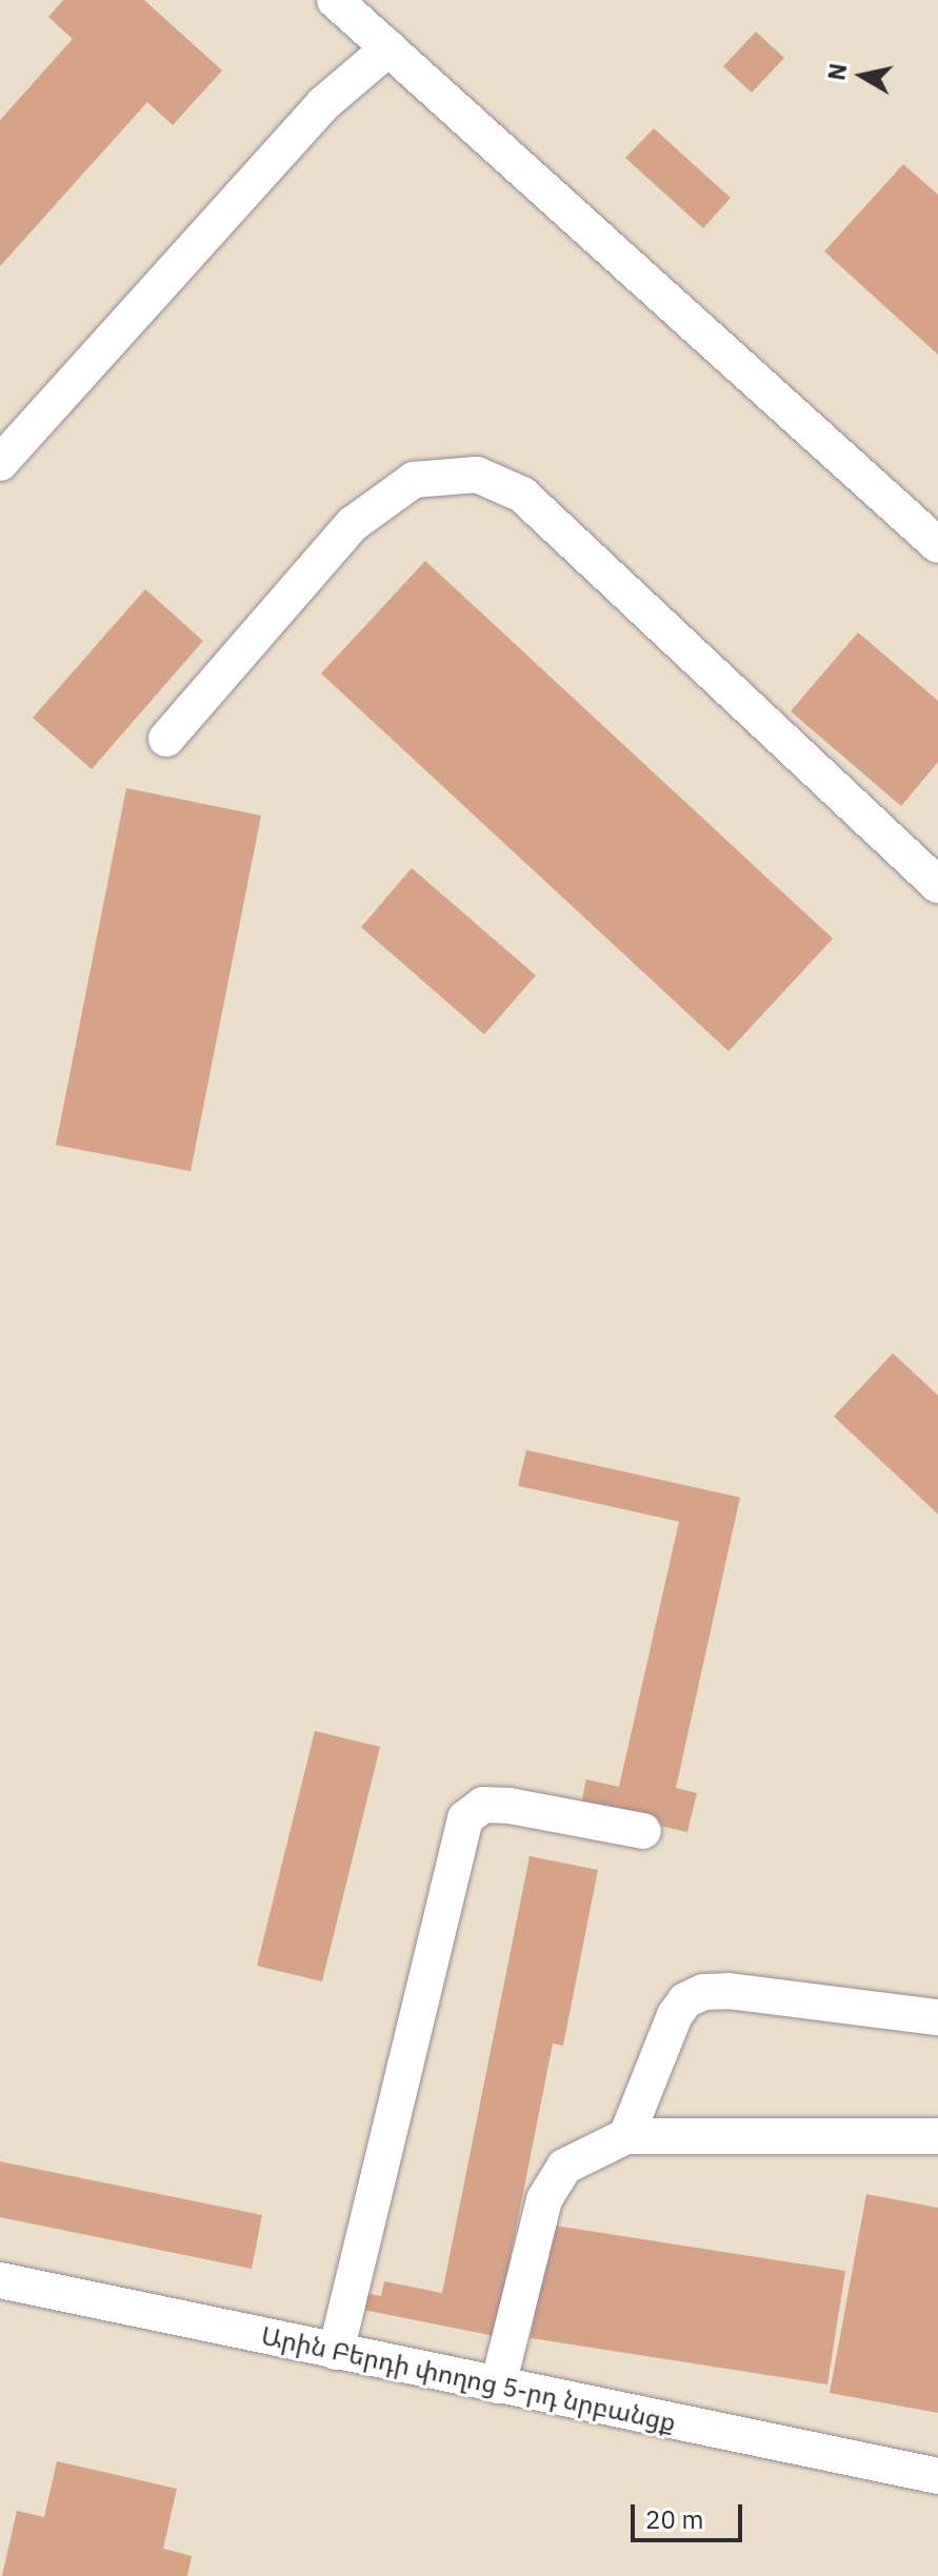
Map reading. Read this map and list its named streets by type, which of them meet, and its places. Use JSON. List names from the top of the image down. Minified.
{"streets":{"street":["Արին Բերդի փողոց 5-րդ նրբանցք"]},"scale_bar":"20 m","north":"left"}
